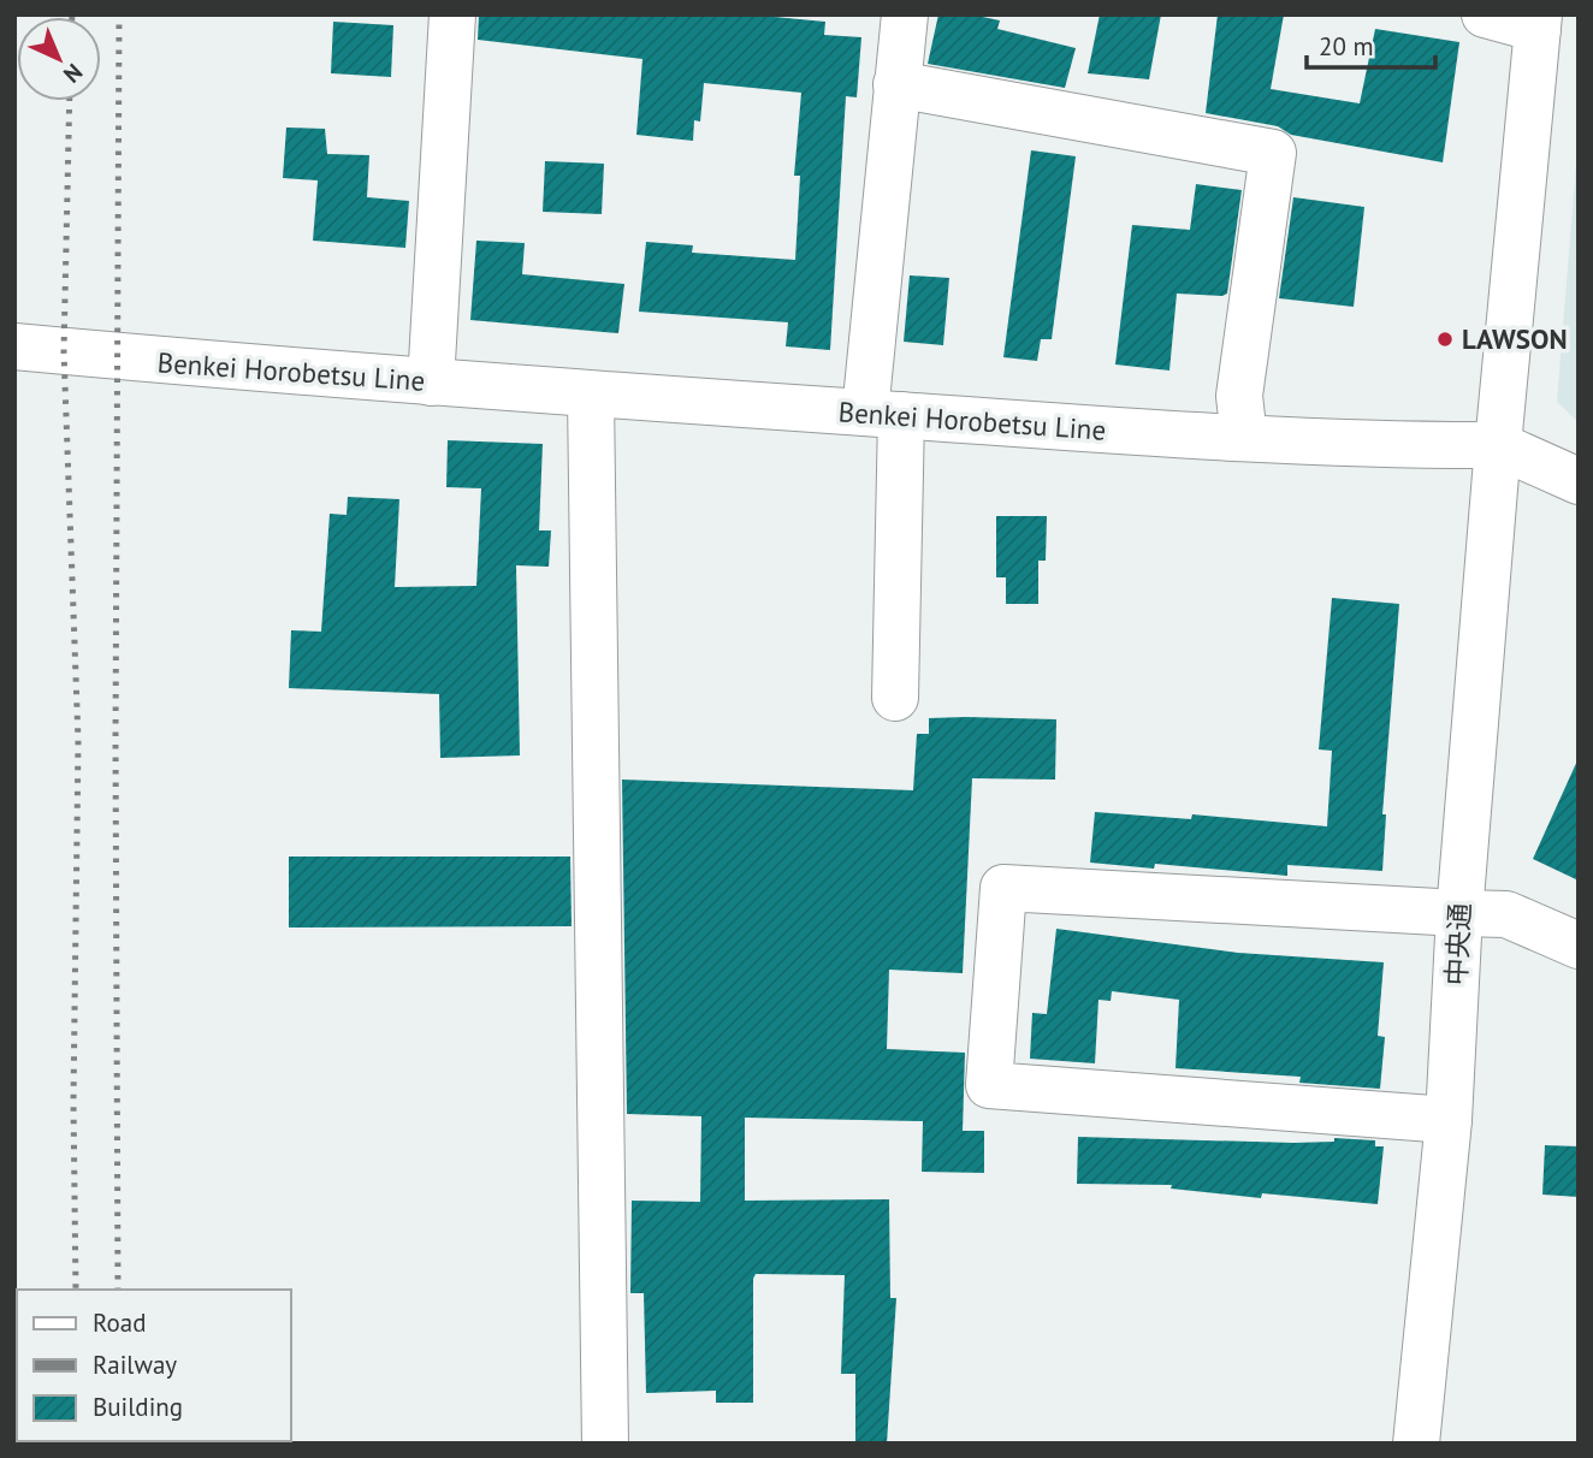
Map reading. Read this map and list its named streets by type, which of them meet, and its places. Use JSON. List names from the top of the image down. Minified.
{"streets":{"street":["Benkei Horobetsu Line","中央通"]},"crossings":[["Benkei Horobetsu Line","中央通"]],"places":["LAWSON"],"legend":["Road","Railway","Building"],"scale_bar":"20 m","north":"bottom right"}
